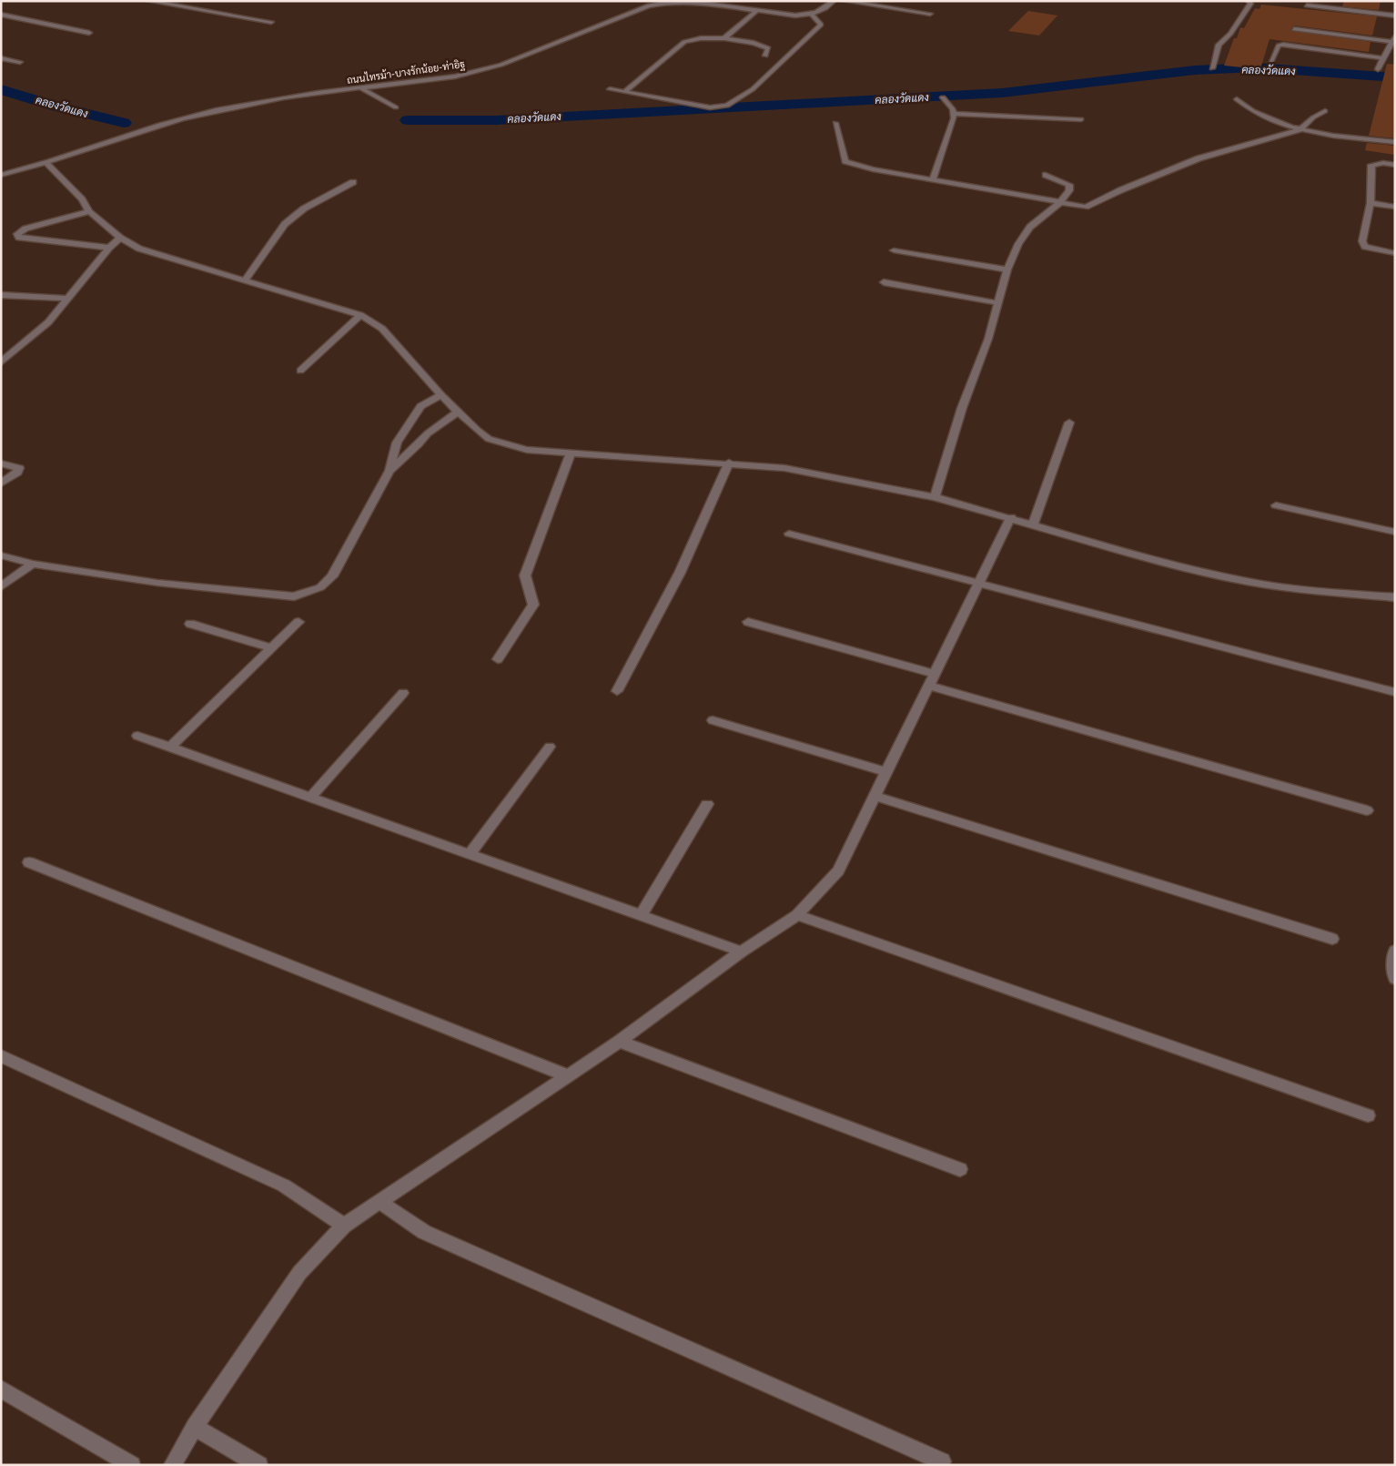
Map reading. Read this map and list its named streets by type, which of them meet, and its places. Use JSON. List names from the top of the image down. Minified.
{"streets":{"street":["ถนนไทรม้า-บางรักน้อย-ท่าอิฐ"]},"water":["คลองวัดแดง"]}
